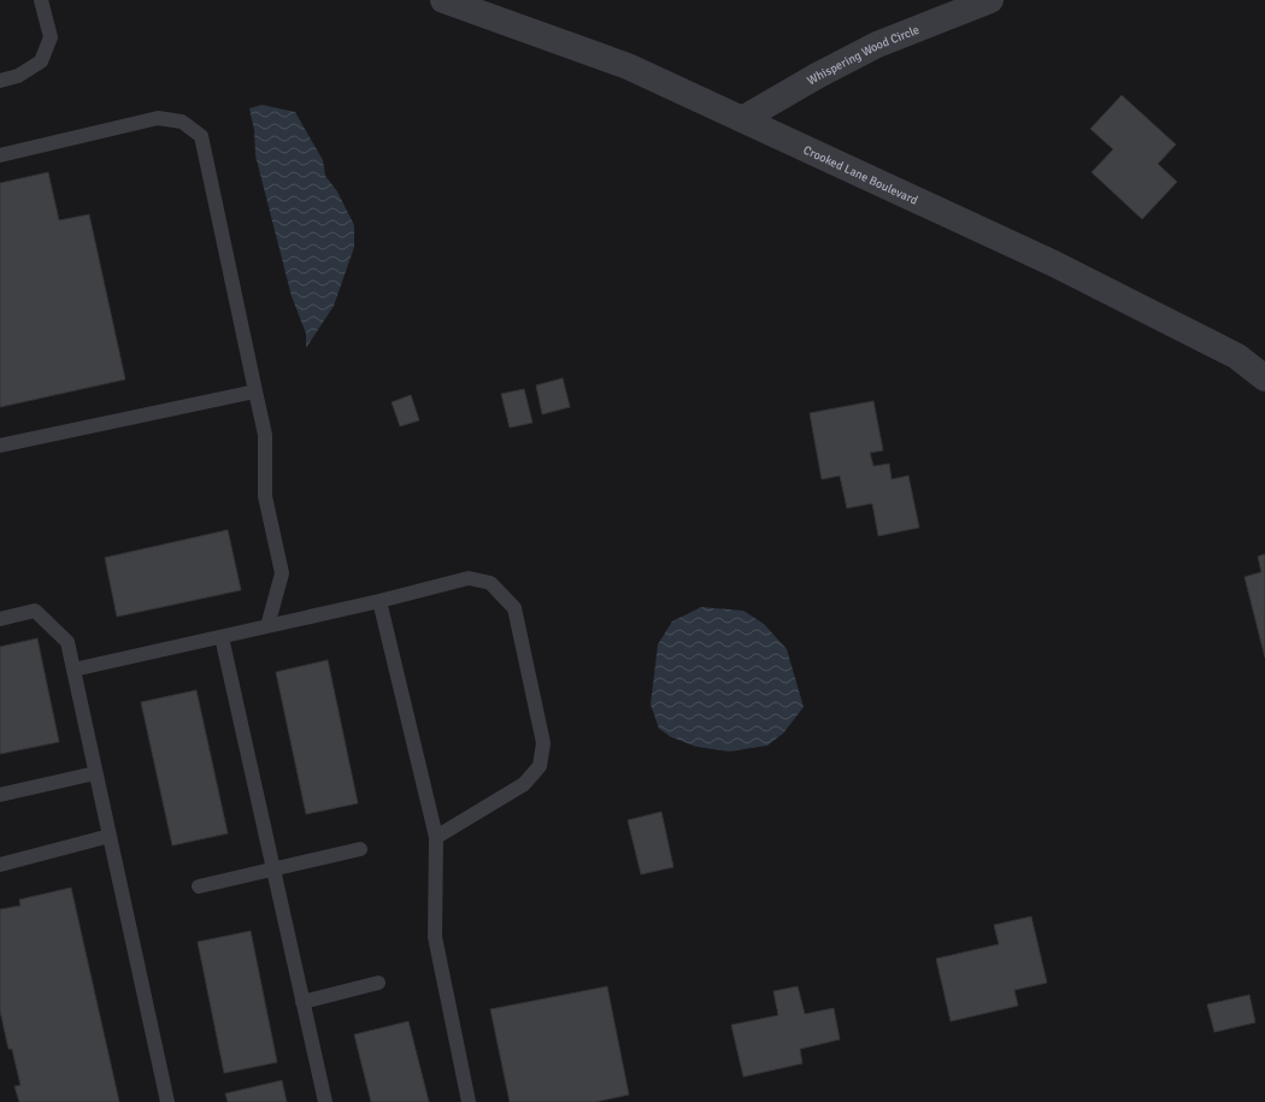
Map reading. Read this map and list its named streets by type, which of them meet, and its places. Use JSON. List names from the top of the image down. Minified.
{"streets":{"street":["Whispering Wood Circle","Crooked Lane Boulevard"]},"crossings":[["Whispering Wood Circle","Crooked Lane Boulevard"]]}
